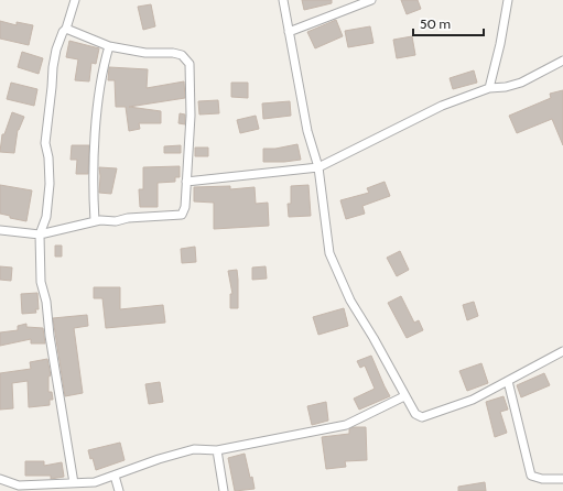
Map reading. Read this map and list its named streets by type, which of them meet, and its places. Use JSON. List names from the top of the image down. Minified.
{"scale_bar":"50 m"}
